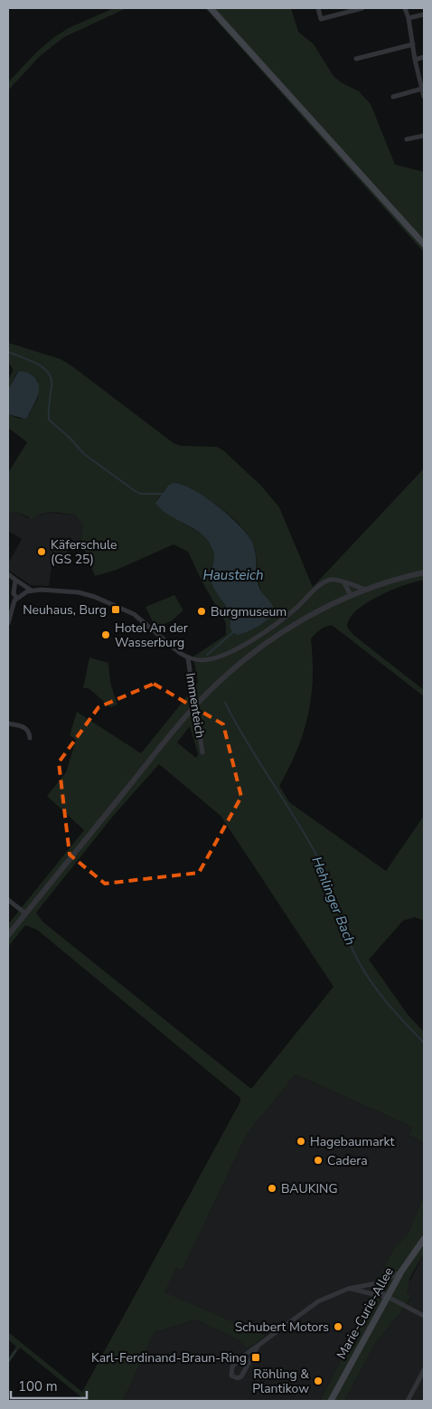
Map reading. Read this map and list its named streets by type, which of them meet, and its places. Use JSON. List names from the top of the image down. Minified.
{"streets":{"main road":["Marie-Curie-Allee"],"street":["Immenteich"]},"water":["Hausteich","Hehlinger Bach"],"places":{"other":["Käferschule (GS 25)","Burgmuseum","Hotel An der Wasserburg","Hagebaumarkt","Cadera","BAUKING","Schubert Motors","Röhling & Plantikow"],"transit":["Neuhaus, Burg","Karl-Ferdinand-Braun-Ring"]},"scale_bar":"100 m"}
